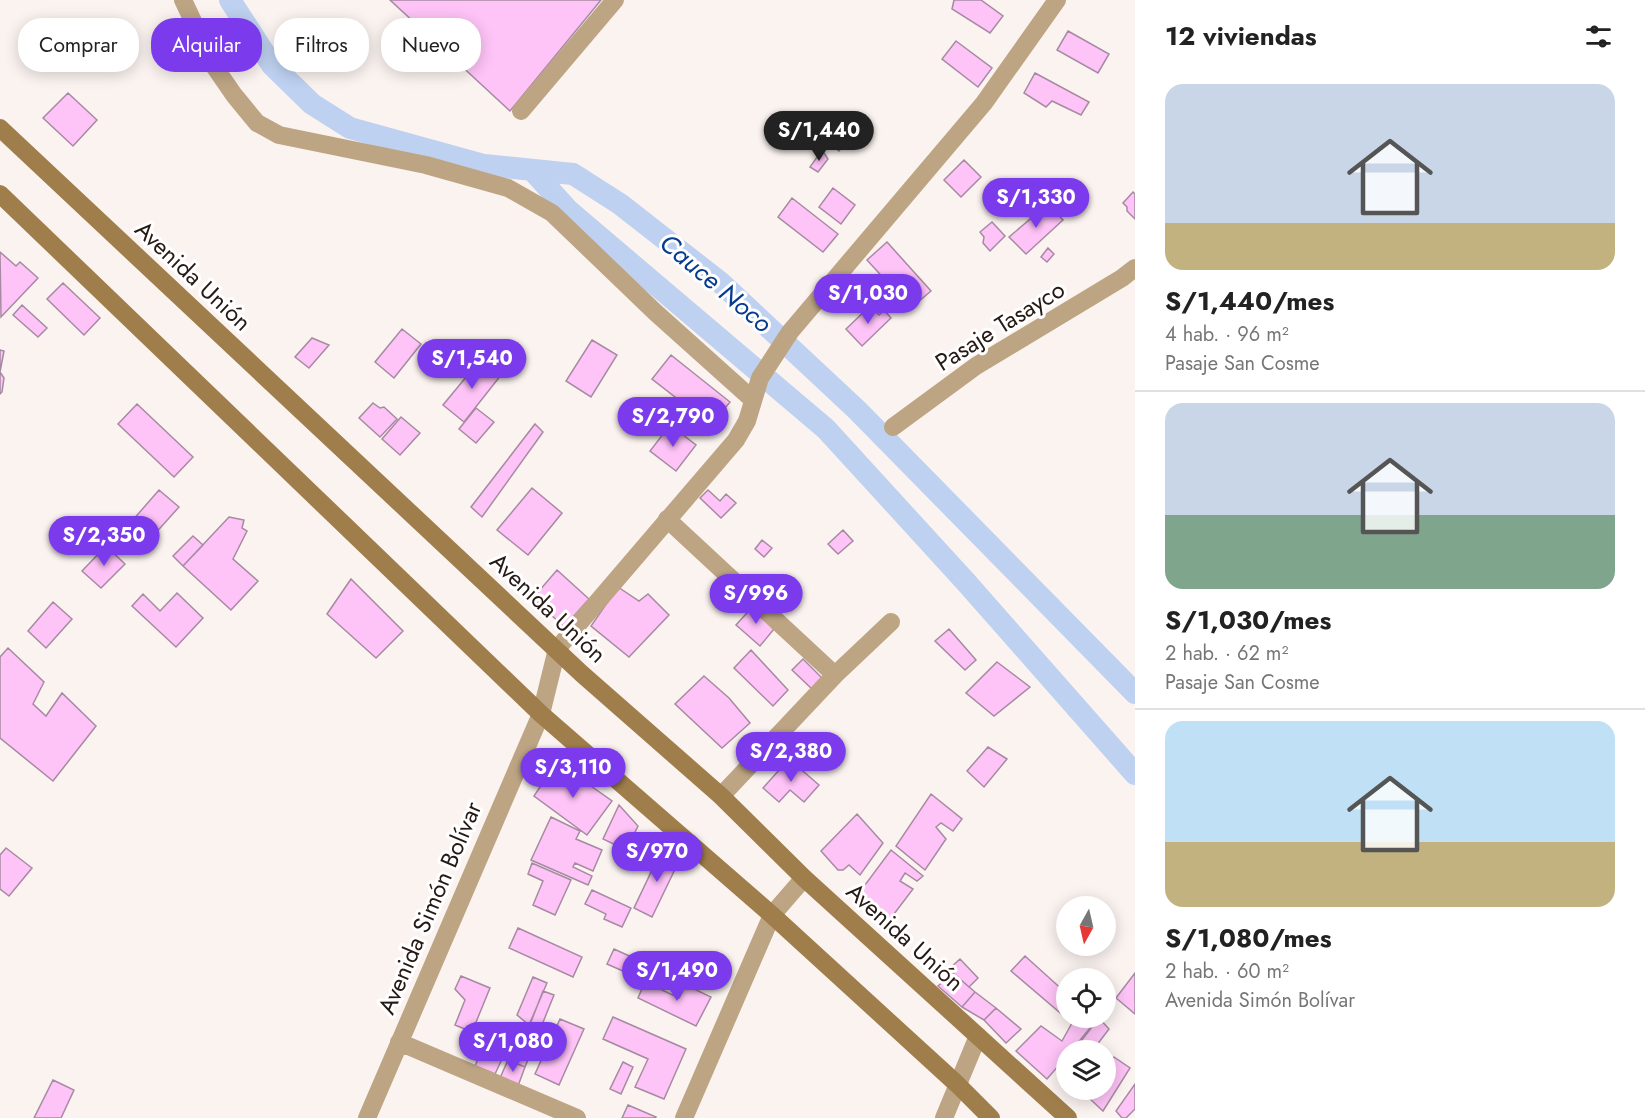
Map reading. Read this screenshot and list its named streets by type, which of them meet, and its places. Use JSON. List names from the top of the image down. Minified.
{"streets":{"main road":["Avenida Unión"],"street":["Pasaje Tasayco","Avenida Simón Bolívar"]},"crossings":[["Avenida Unión","Avenida Simón Bolívar"]],"water":["Cauce Noco"],"north":"bottom","page":{"heading":"12 viviendas","chip":["Comprar","Alquilar","Filtros","Nuevo"],"list":[{"name":"S/1,440/mes","note":"4 hab. · 96 m² · Pasaje San Cosme"},{"name":"S/1,030/mes","note":"2 hab. · 62 m² · Pasaje San Cosme"},{"name":"S/1,080/mes","note":"2 hab. · 60 m² · Avenida Simón Bolívar"}],"price":["S/1,440","S/1,330","S/1,030","S/1,540","S/2,790","S/2,350","S/996","S/2,380","S/3,110","S/970","S/1,490","S/1,080"]}}
